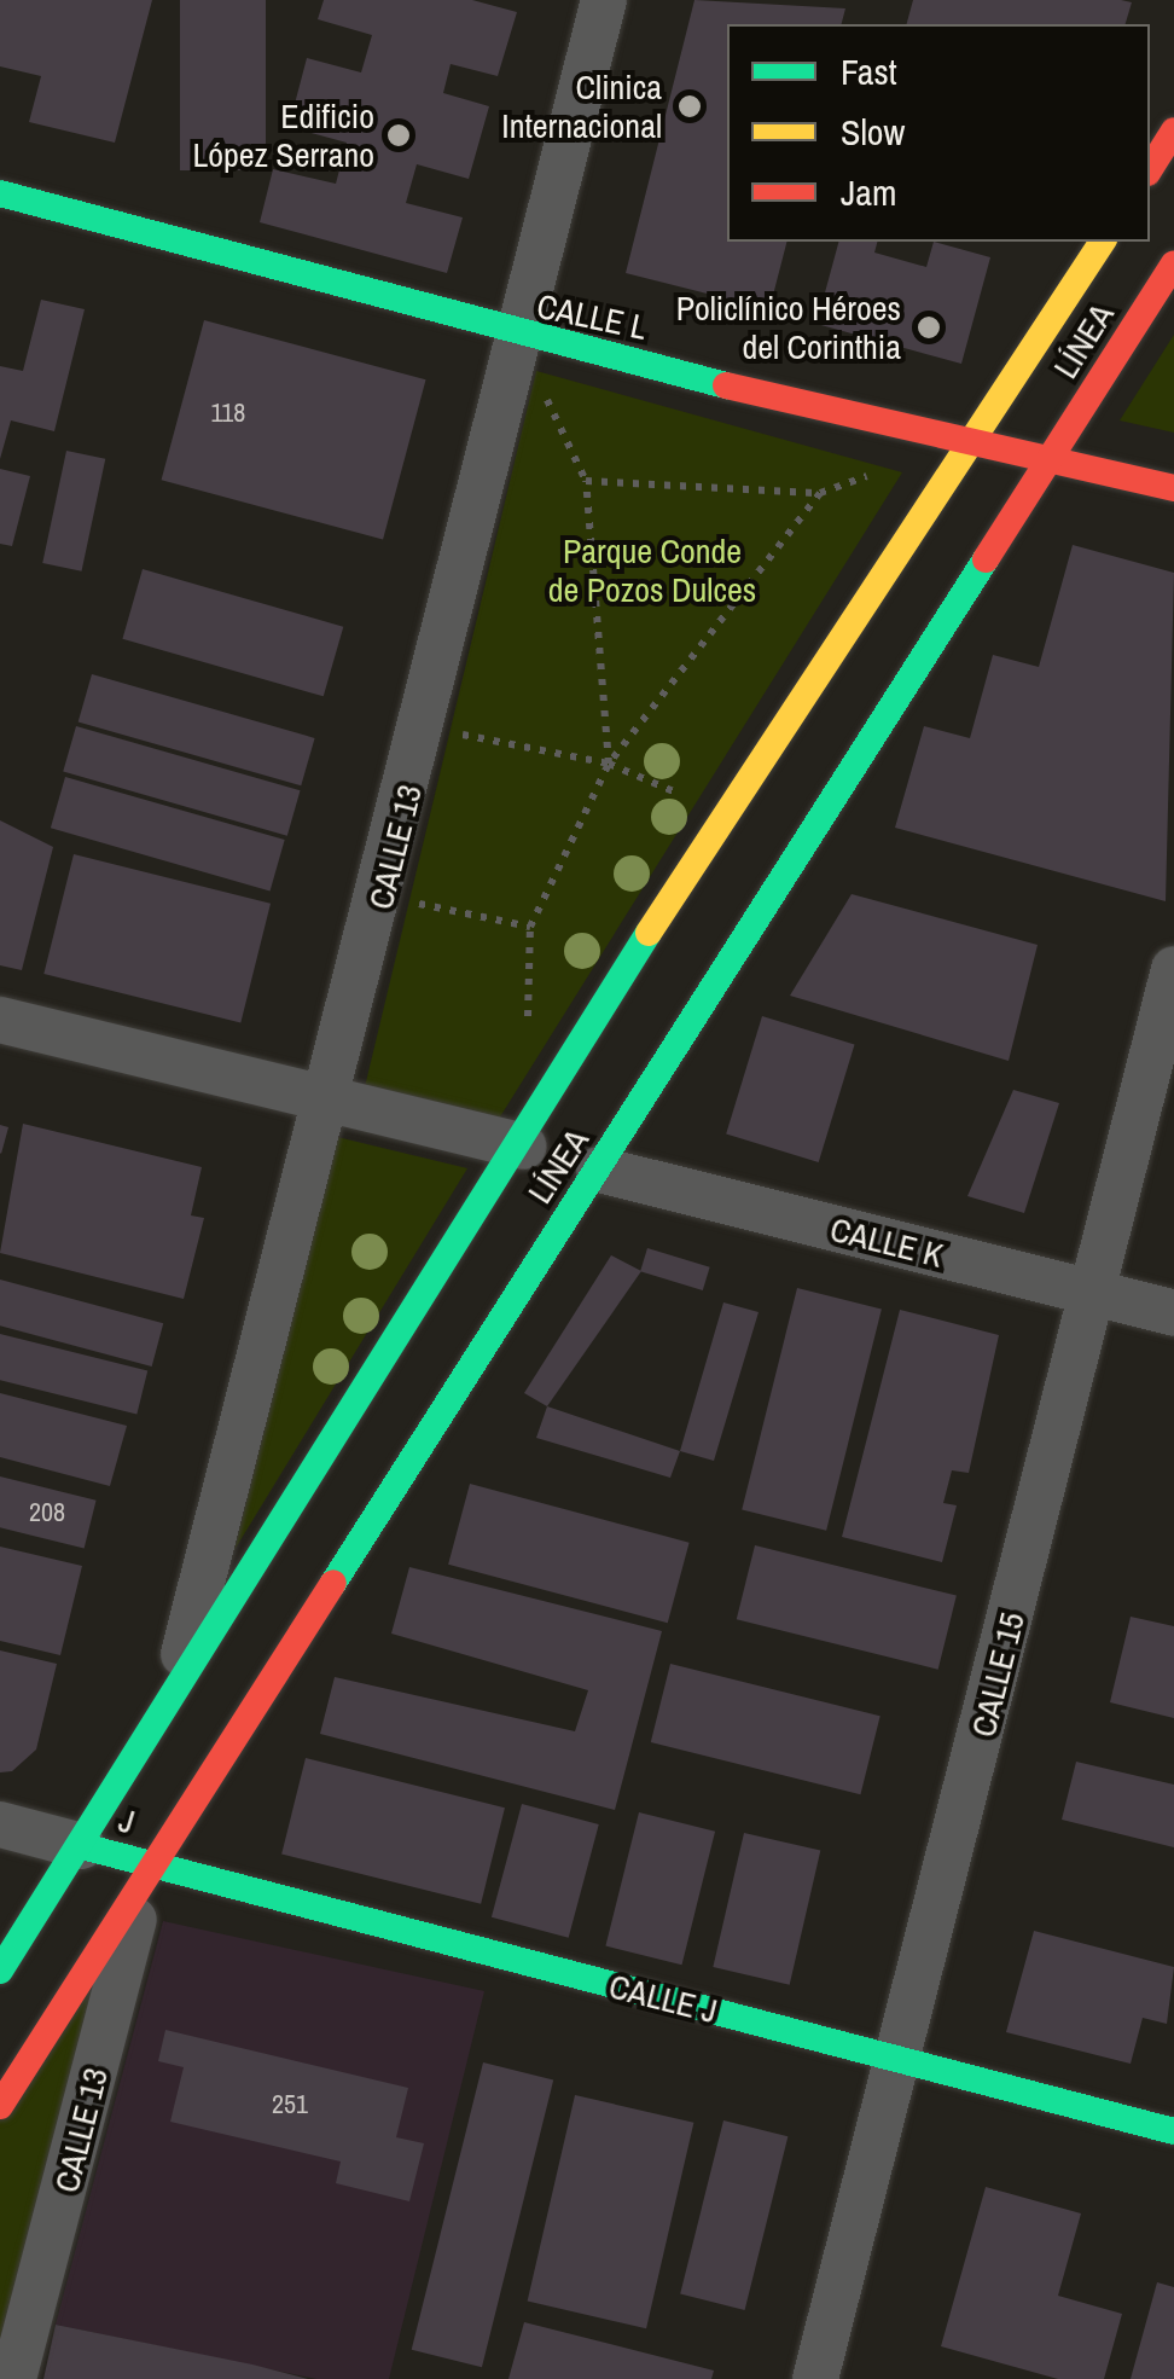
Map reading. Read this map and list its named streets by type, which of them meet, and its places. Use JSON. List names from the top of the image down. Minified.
{"streets":{"main road":["CALLE L","LÍNEA","J","CALLE J"],"street":["CALLE 13","CALLE K","CALLE 15"]},"crossings":[["CALLE L","LÍNEA"],["CALLE L","CALLE 13"],["LÍNEA","CALLE 13"],["LÍNEA","CALLE K"],["LÍNEA","J"],["LÍNEA","CALLE J"],["CALLE 13","J"],["CALLE 13","CALLE J"],["CALLE K","CALLE 15"],["CALLE 15","CALLE J"],["J","CALLE J"]],"parks":["Parque Conde de Pozos Dulces"],"places":["Clinica Internacional","Edificio López Serrano","Policlínico Héroes del Corinthia"],"house_numbers":["118","208","251"],"legend":["Fast","Slow","Jam"]}
